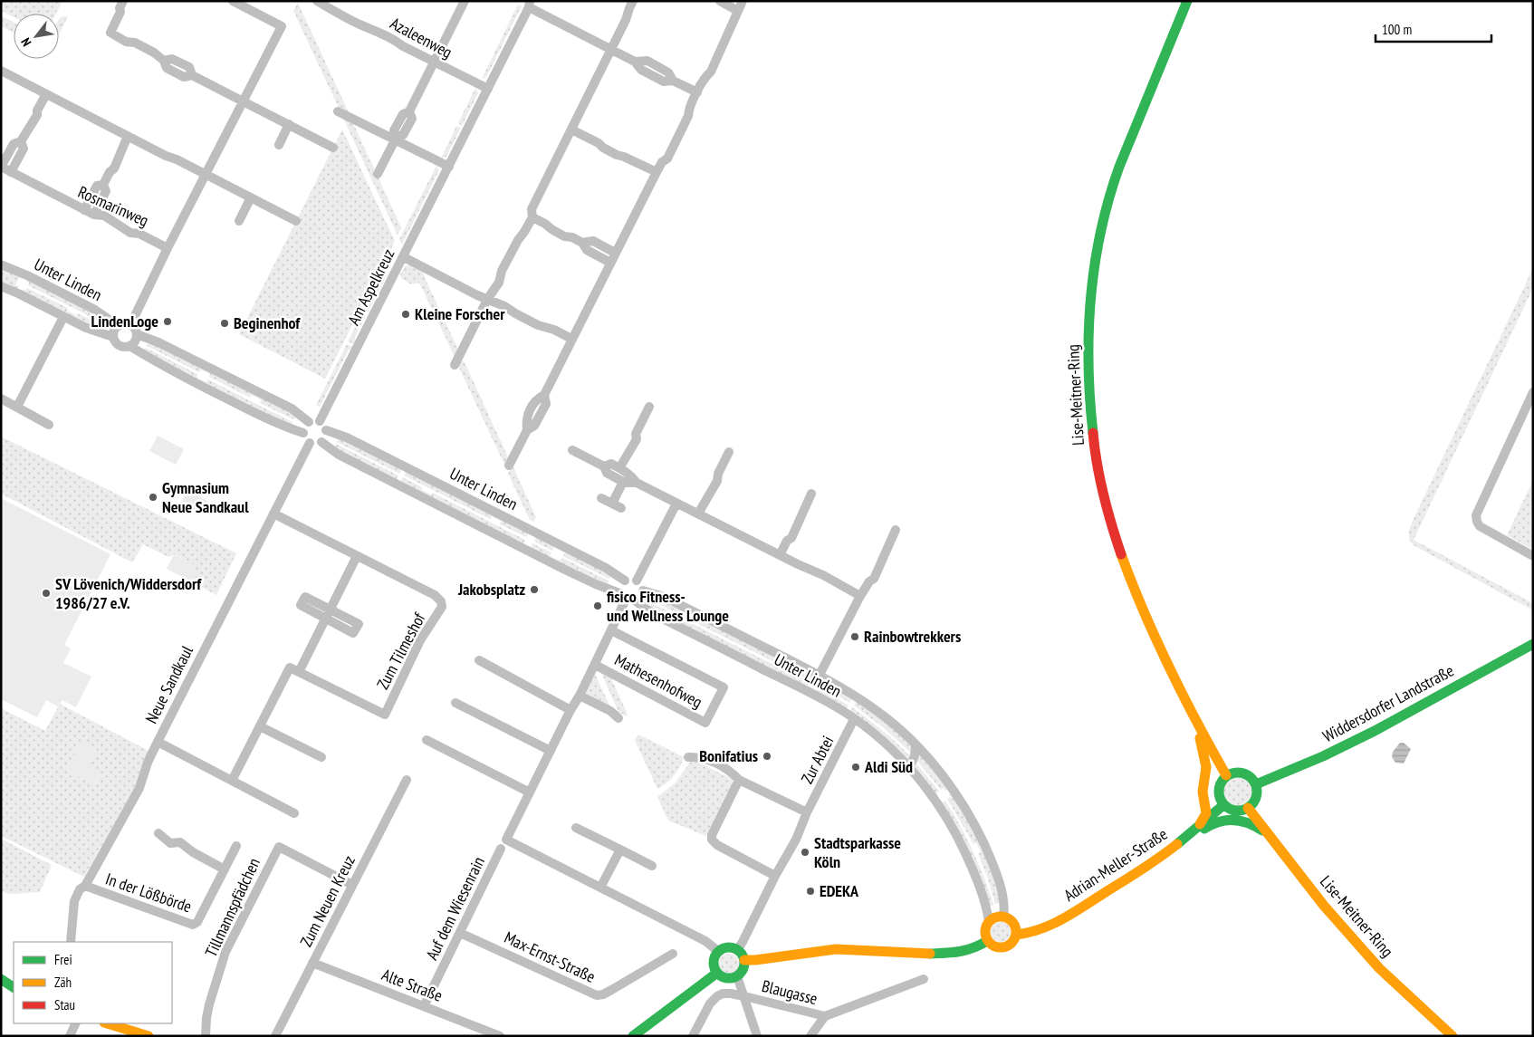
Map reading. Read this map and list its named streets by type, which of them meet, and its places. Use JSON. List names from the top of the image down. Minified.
{"streets":{"street":["Azaleenweg","Rosmarinweg","Unter Linden","Am Aspelkreuz","Lise-Meitner-Ring","Zum Tilmeshof","Mathesenhofweg","Neue Sandkaul","Widdersdorfer Landstraße","Zur Abtei","Adrian-Meller-Straße","In der Lößbörde","Zum Neuen Kreuz","Tillmannspfädchen","Auf dem Wiesenrain","Max-Ernst-Straße","Alte Straße","Blaugasse"]},"crossings":[["Azaleenweg","Am Aspelkreuz"],["Unter Linden","Am Aspelkreuz"],["Unter Linden","Mathesenhofweg"],["Unter Linden","Neue Sandkaul"],["Unter Linden","Zur Abtei"],["Unter Linden","Adrian-Meller-Straße"],["Am Aspelkreuz","Neue Sandkaul"],["Lise-Meitner-Ring","Widdersdorfer Landstraße"],["Lise-Meitner-Ring","Adrian-Meller-Straße"],["Zum Tilmeshof","Neue Sandkaul"],["Mathesenhofweg","Zur Abtei"],["Neue Sandkaul","In der Lößbörde"],["Widdersdorfer Landstraße","Adrian-Meller-Straße"],["Zum Neuen Kreuz","Tillmannspfädchen"],["Zum Neuen Kreuz","Alte Straße"],["Auf dem Wiesenrain","Max-Ernst-Straße"],["Auf dem Wiesenrain","Alte Straße"]],"places":["Kleine Forscher","LindenLoge","Beginenhof","Gymnasium Neue Sandkaul","Jakobsplatz","SV Lövenich/Widdersdorf 1986/27 e.V.","fisico Fitness- und Wellness Lounge","Rainbowtrekkers","Bonifatius","Aldi Süd","Stadtsparkasse Köln","EDEKA"],"legend":["Frei","Zäh","Stau"],"scale_bar":"100 m","north":"bottom left"}
